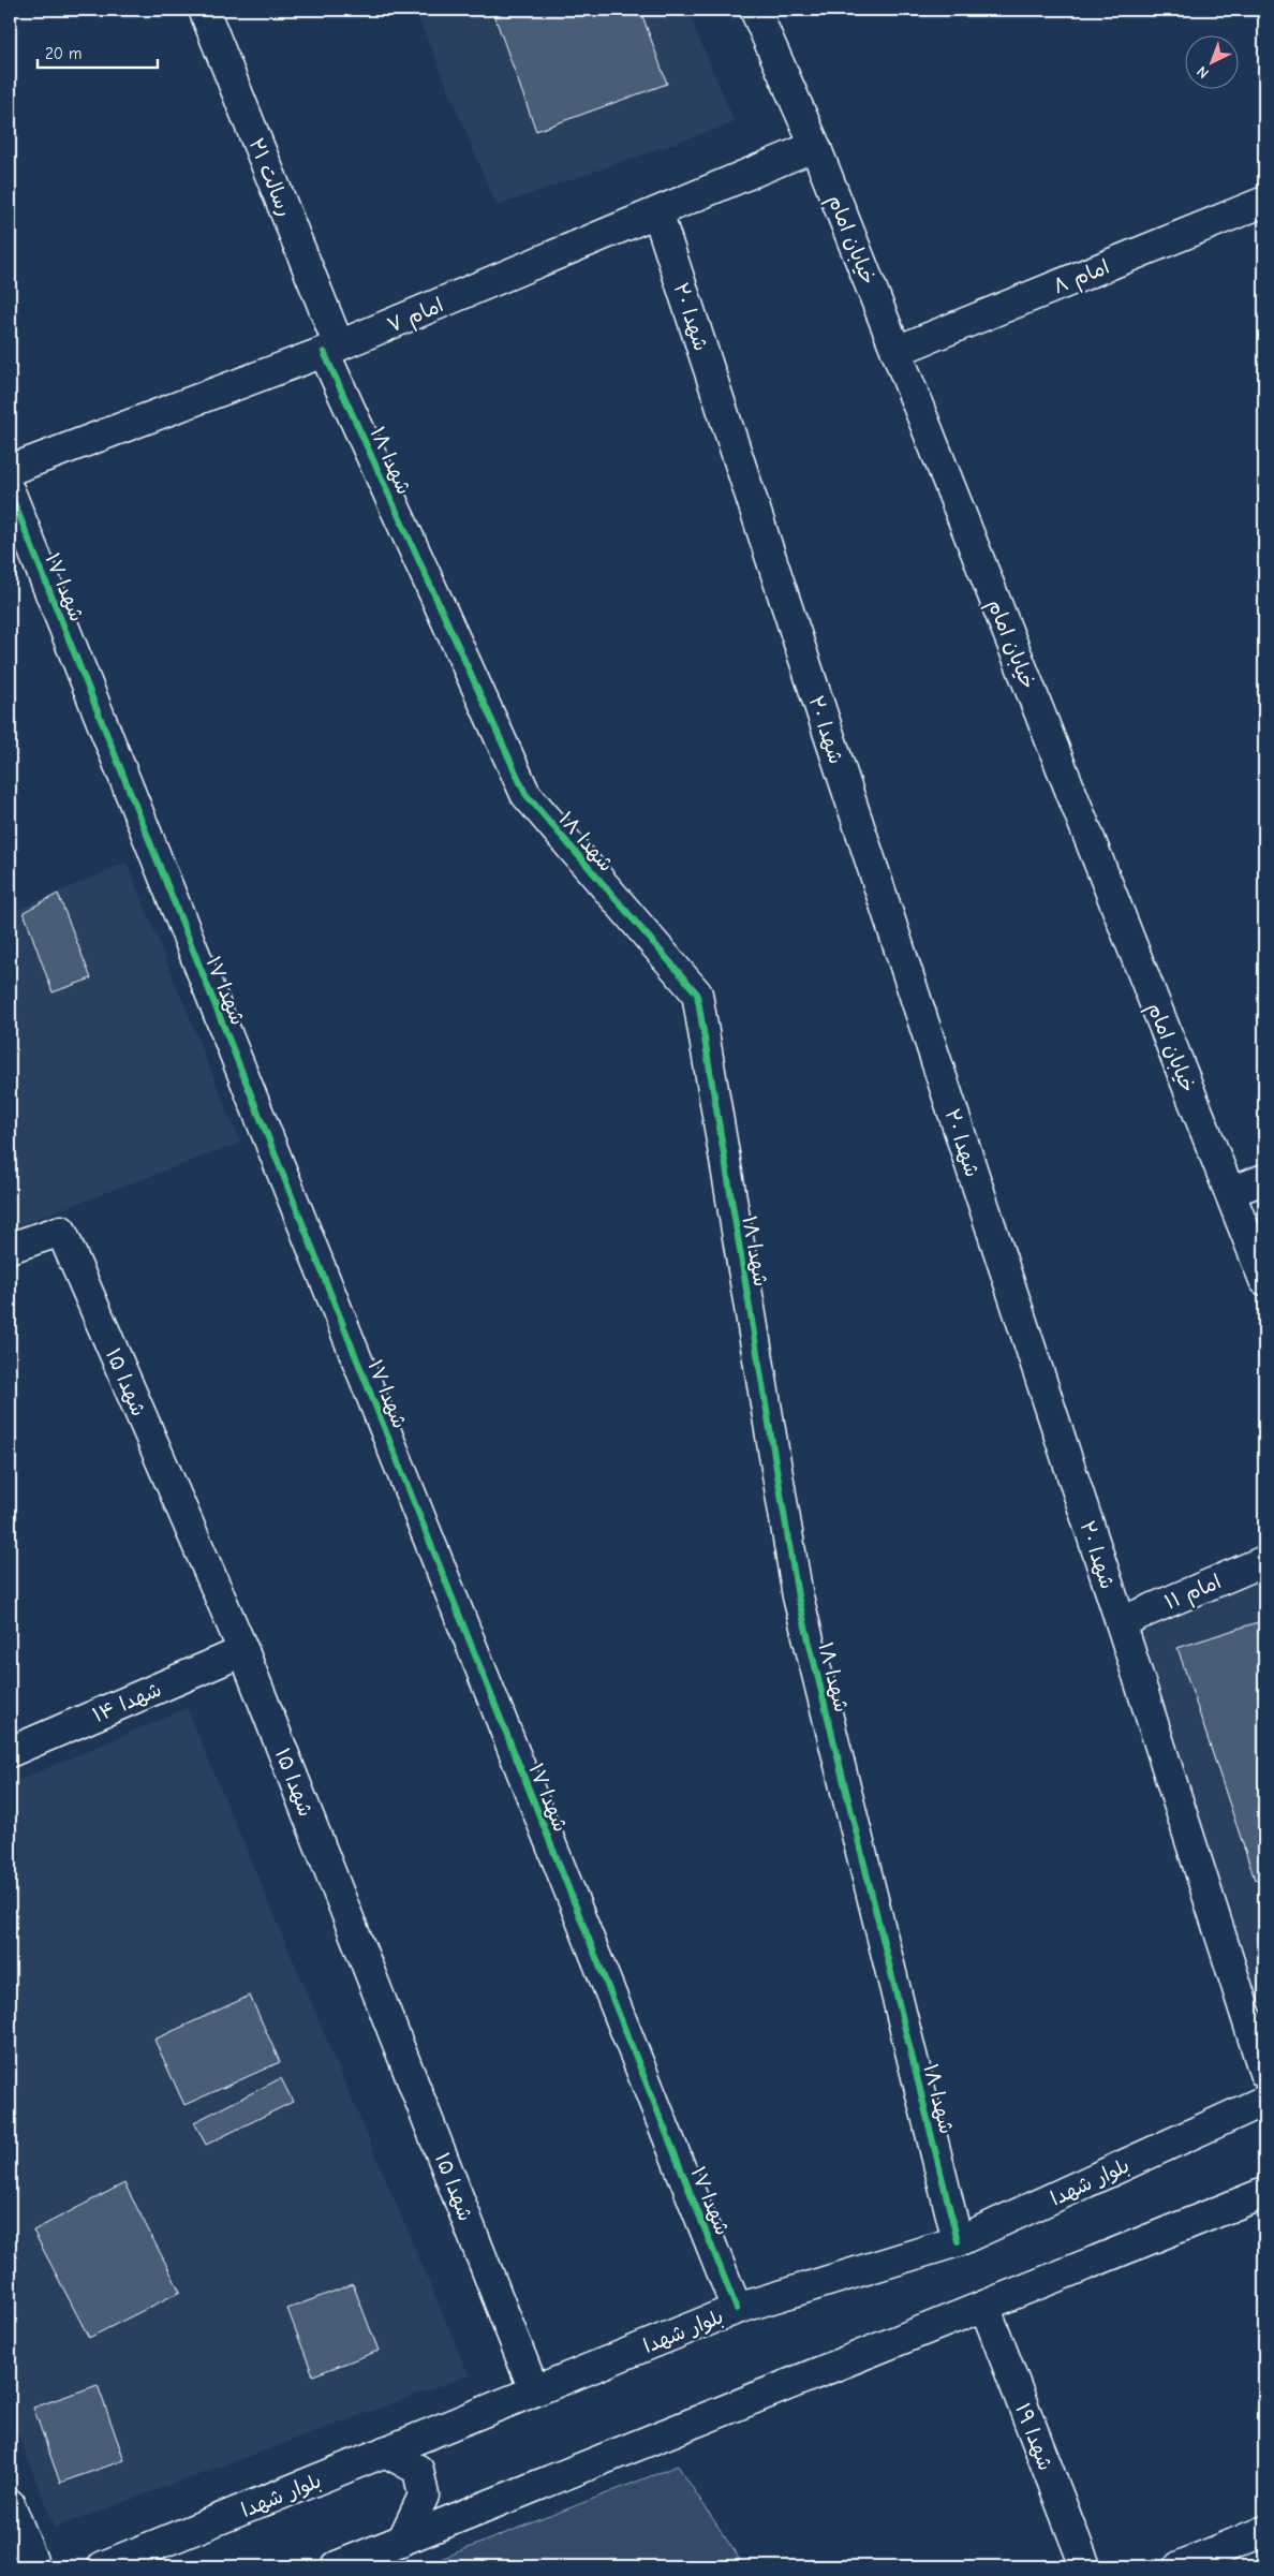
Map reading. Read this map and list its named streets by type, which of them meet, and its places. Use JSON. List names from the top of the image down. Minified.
{"streets":{"street":["رسالت ۲۱","خیابان امام","امام ۸","امام ۷","شهدا ۲۰","شهدا ۱۸","شهدا ۱۷","شهدا ۱۵","امام ۱۱","شهدا ۱۴","بلوار شهدا","شهدا ۱۹"]},"crossings":[["رسالت ۲۱","امام ۷"],["رسالت ۲۱","شهدا ۱۸"],["خیابان امام","امام ۸"],["خیابان امام","امام ۷"],["امام ۷","شهدا ۲۰"],["امام ۷","شهدا ۱۸"],["شهدا ۲۰","امام ۱۱"],["شهدا ۱۸","بلوار شهدا"],["شهدا ۱۷","بلوار شهدا"],["شهدا ۱۵","شهدا ۱۴"],["شهدا ۱۵","بلوار شهدا"]],"scale_bar":"20 m","north":"bottom left"}
